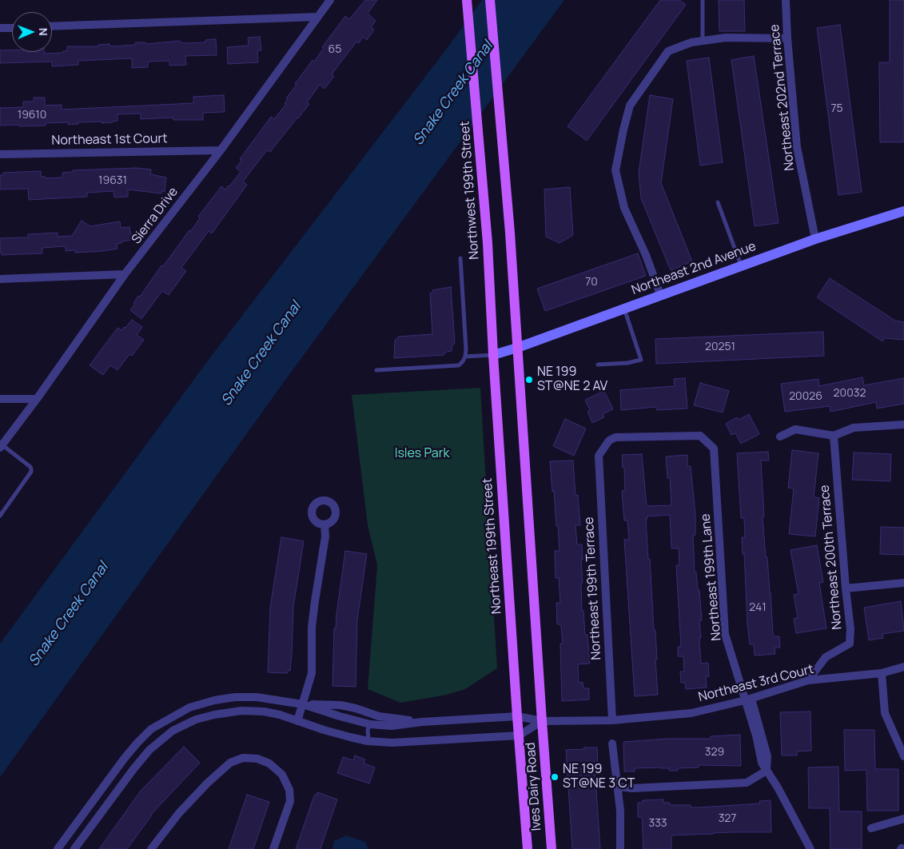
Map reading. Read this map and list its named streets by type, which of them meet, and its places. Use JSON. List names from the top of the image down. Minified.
{"streets":{"main road":["Northwest 199th Street","Northeast 199th Street","Ives Dairy Road"],"street":["Northeast 202nd Terrace","Northeast 1st Court","Sierra Drive","Northeast 2nd Avenue","Northeast 200th Terrace","Northeast 199th Lane","Northeast 199th Terrace","Northeast 3rd Court"]},"crossings":[["Northeast 202nd Terrace","Northeast 2nd Avenue"],["Northeast 1st Court","Sierra Drive"],["Northwest 199th Street","Northeast 2nd Avenue"],["Northwest 199th Street","Northeast 199th Street"],["Northeast 2nd Avenue","Northeast 199th Street"],["Northeast 199th Street","Northeast 3rd Court"],["Northeast 199th Street","Ives Dairy Road"],["Northeast 200th Terrace","Northeast 3rd Court"],["Northeast 199th Lane","Northeast 199th Terrace"],["Northeast 199th Lane","Northeast 3rd Court"],["Northeast 199th Terrace","Northeast 3rd Court"],["Northeast 3rd Court","Ives Dairy Road"]],"water":["Snake Creek Canal"],"parks":["Isles Park"],"places":["NE 199 ST@NE 2 AV","NE 199 ST@NE 3 CT"],"house_numbers":["65","75","19610","19631","70","20251","20032","20026","241","329","327","333"],"north":"right"}
